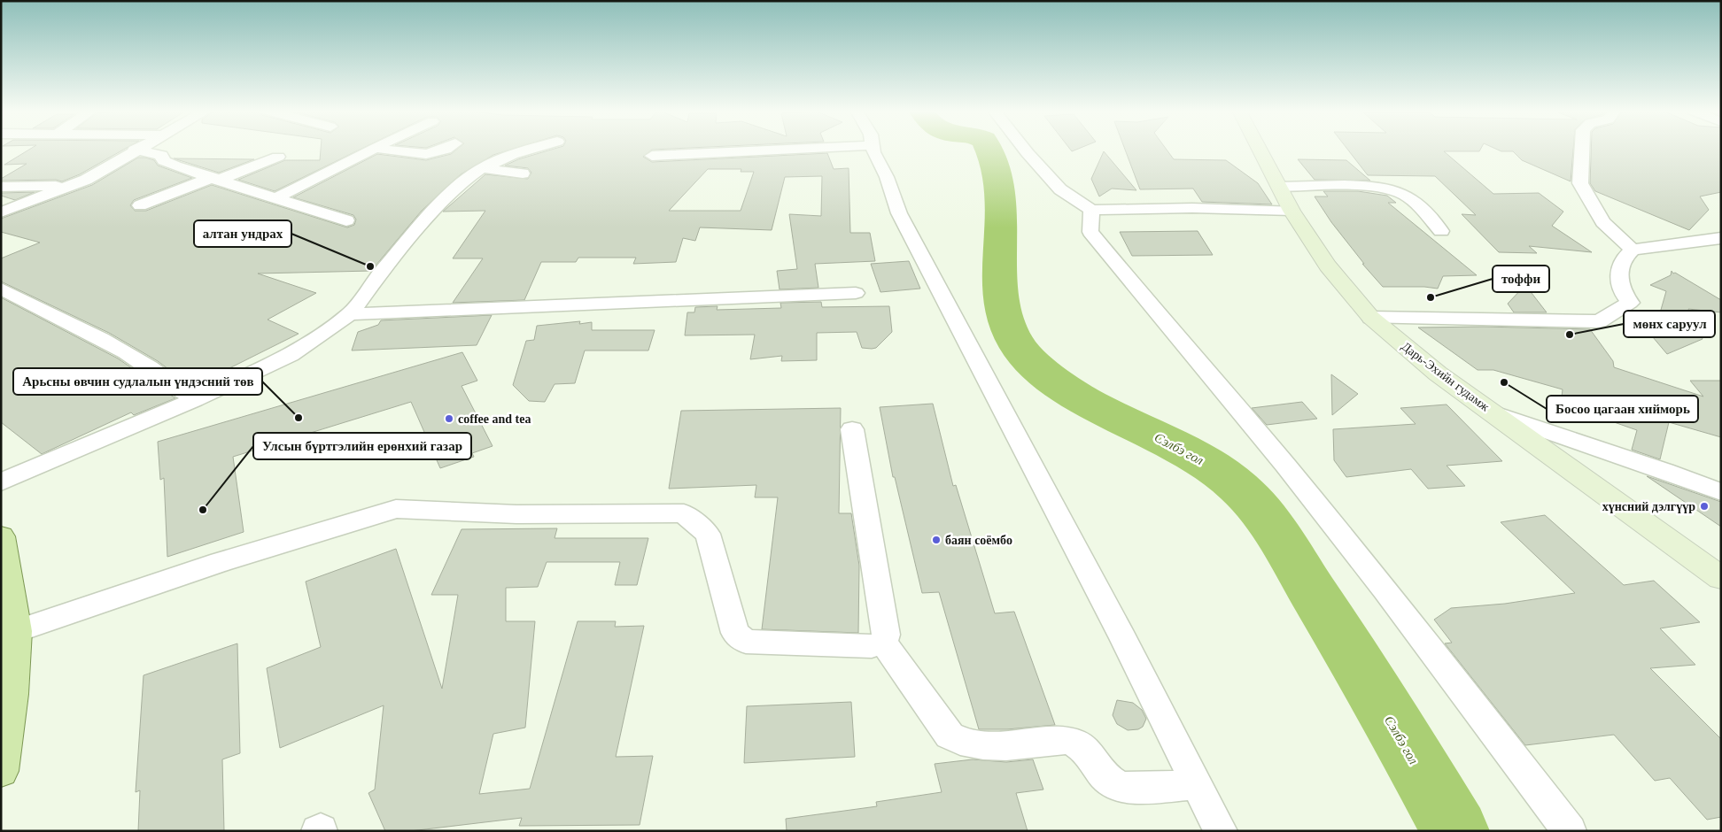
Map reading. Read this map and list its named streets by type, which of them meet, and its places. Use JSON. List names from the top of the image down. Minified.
{"streets":{"main road":["Дарь-Эхийн гудамж"]},"water":["Сэлбэ гол"],"places":["алтан ундрах","тоффи","мөнх саруул","Босоо цагаан хийморь","Арьсны өвчин судлалын үндэсний төв","coffee and tea","хүнсний дэлгүүр","Улсын бүртгэлийн ерөнхий газар","баян соёмбо"]}
